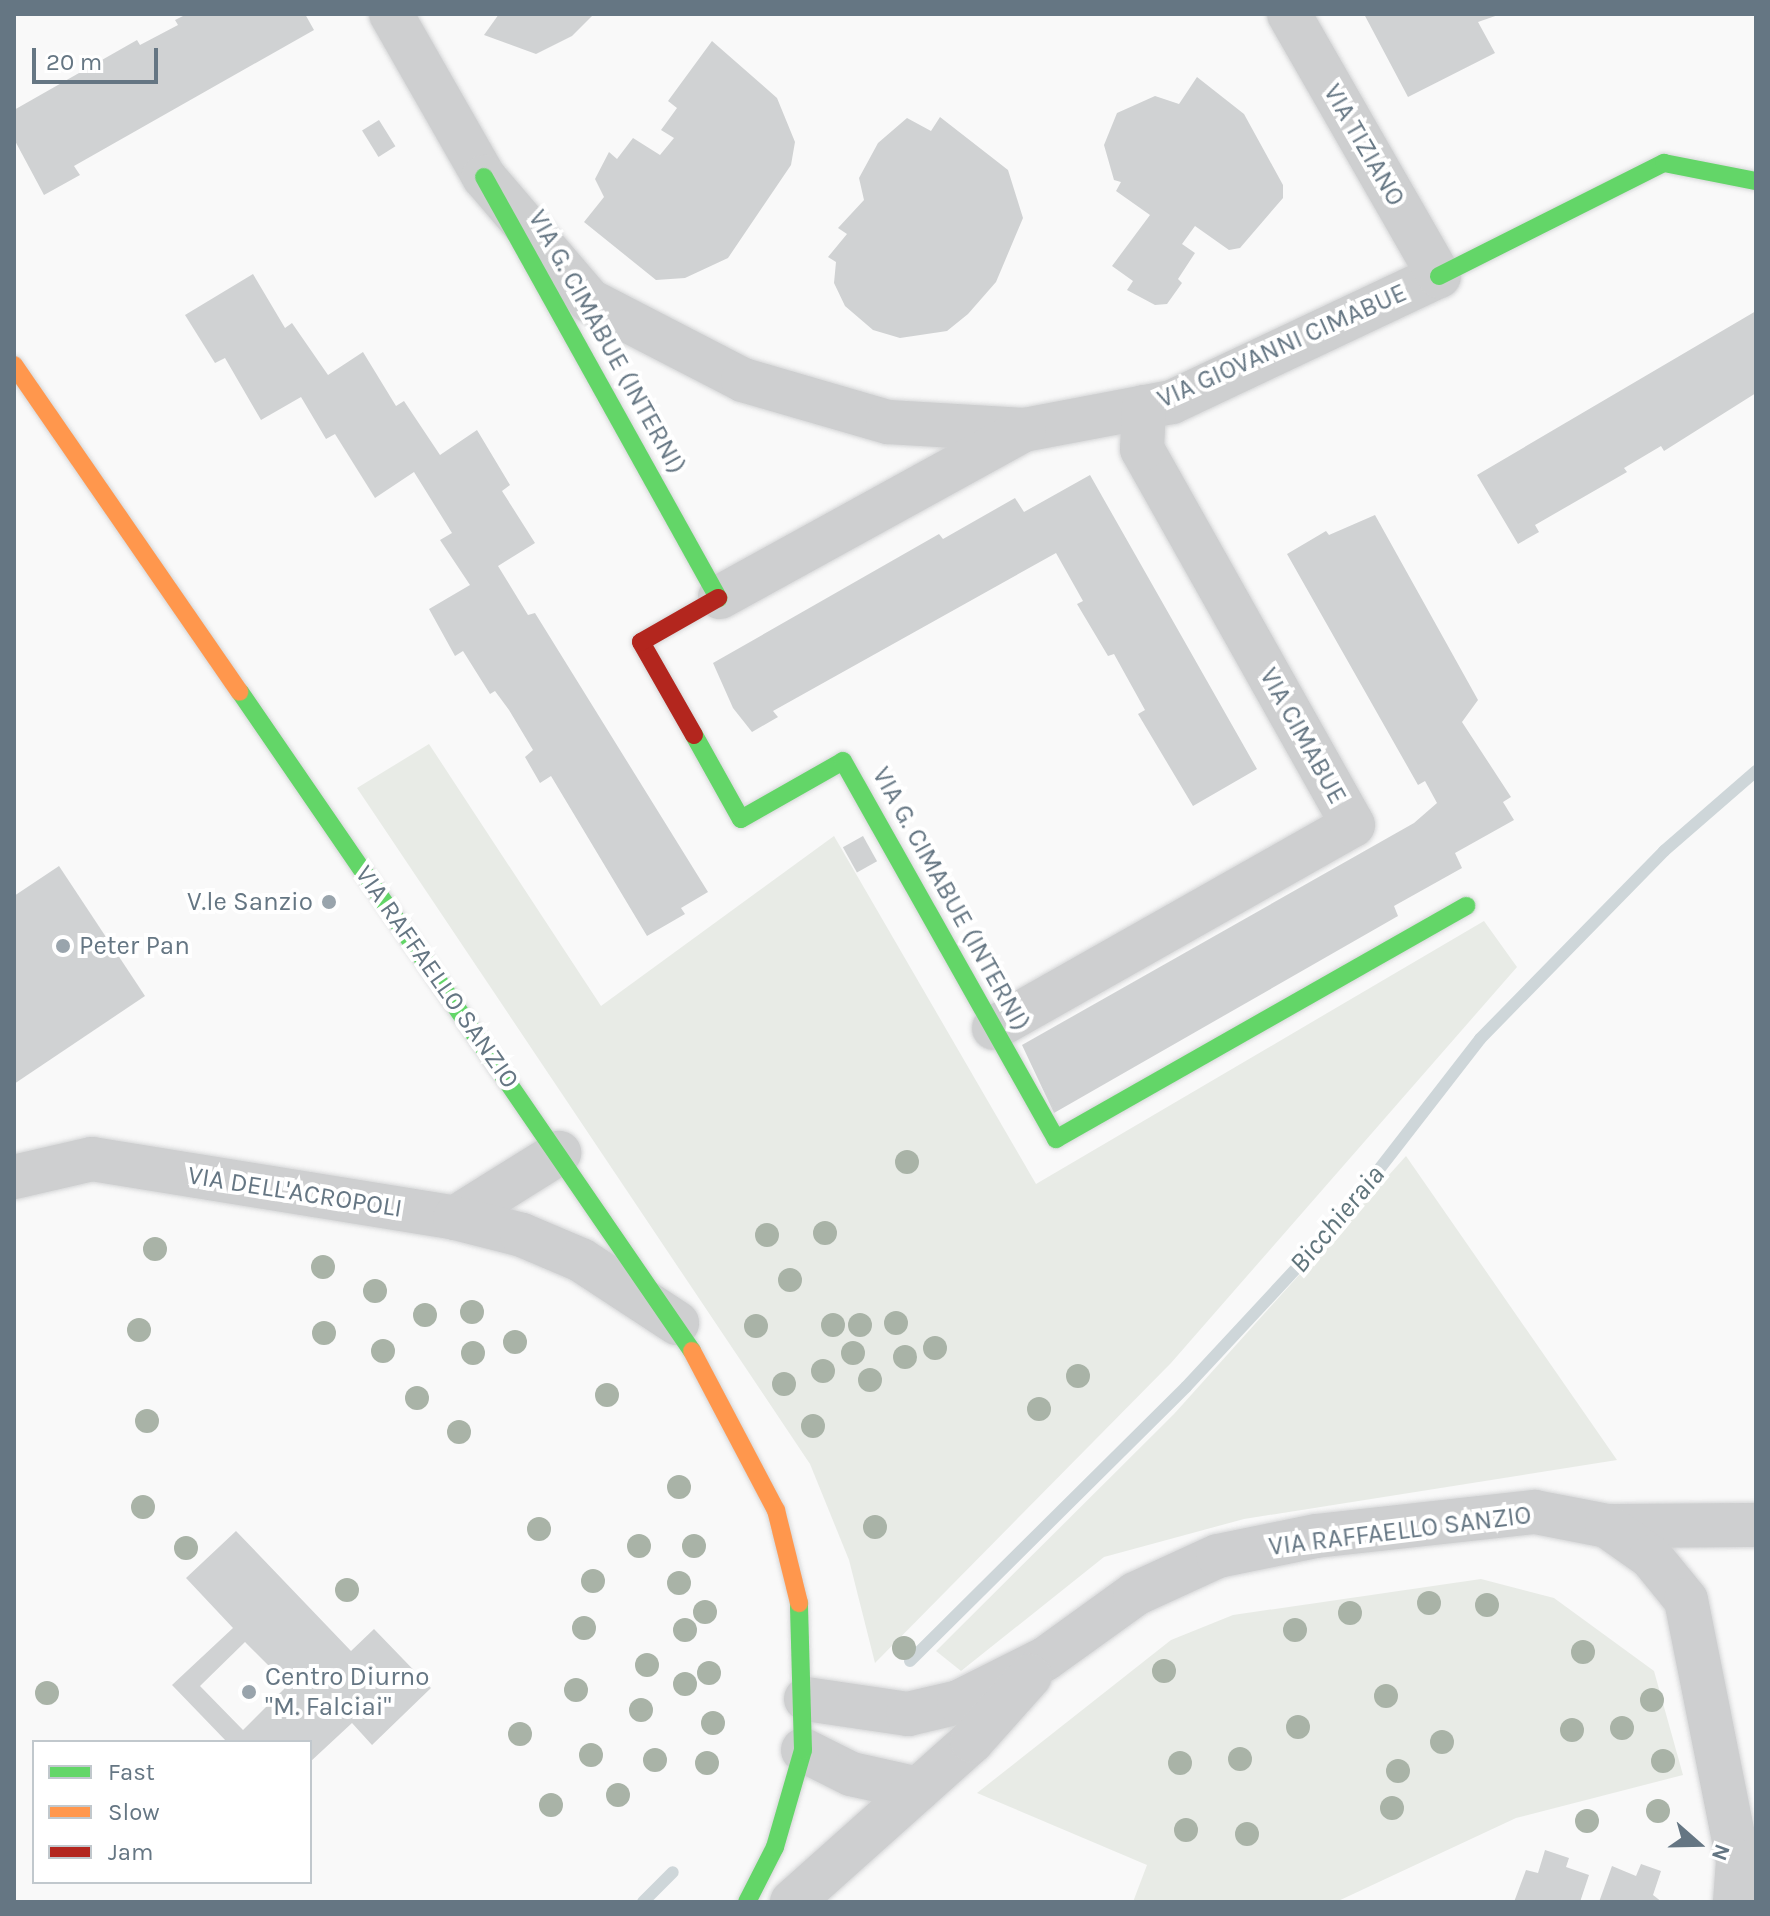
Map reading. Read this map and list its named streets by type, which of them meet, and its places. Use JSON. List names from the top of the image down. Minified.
{"streets":{"street":["VIA TIZIANO","VIA G. CIMABUE (INTERNI)","VIA GIOVANNI CIMABUE","VIA CIMABUE","VIA RAFFAELLO SANZIO","VIA DELL'ACROPOLI"]},"crossings":[["VIA TIZIANO","VIA GIOVANNI CIMABUE"],["VIA G. CIMABUE (INTERNI)","VIA GIOVANNI CIMABUE"],["VIA G. CIMABUE (INTERNI)","VIA CIMABUE"],["VIA GIOVANNI CIMABUE","VIA CIMABUE"],["VIA RAFFAELLO SANZIO","VIA DELL'ACROPOLI"]],"water":["Bicchieraia"],"places":["V.le Sanzio","Peter Pan","Centro Diurno \"M. Falciai\""],"legend":["Fast","Slow","Jam"],"scale_bar":"20 m","north":"right"}
